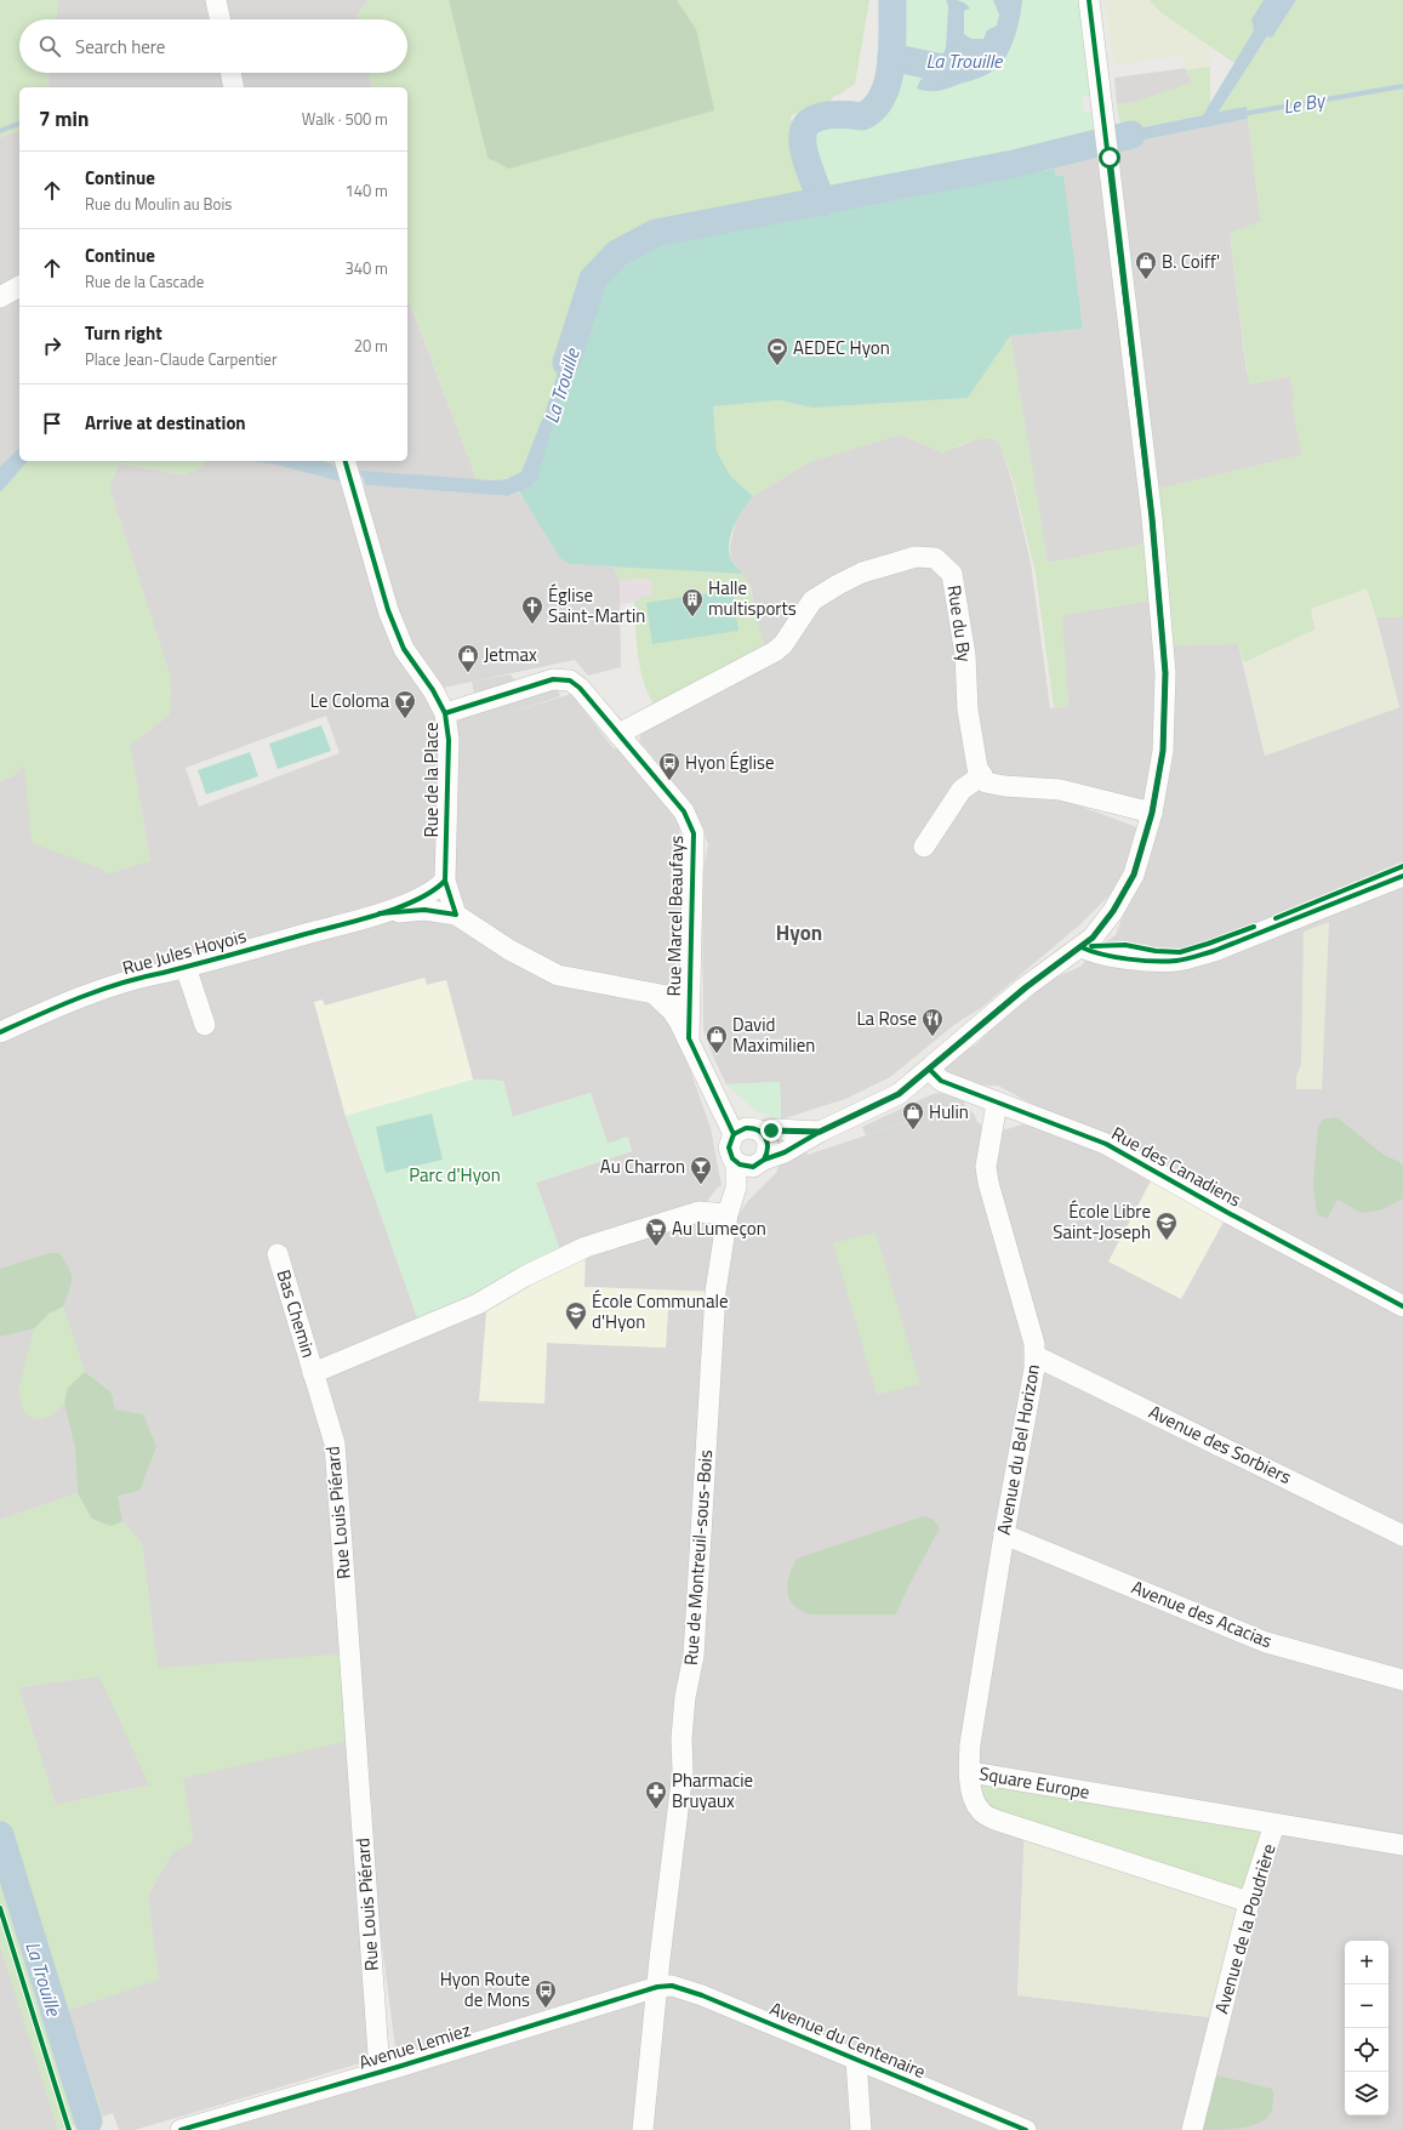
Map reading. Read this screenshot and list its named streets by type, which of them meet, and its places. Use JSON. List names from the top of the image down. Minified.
{"streets":{"street":["Rue du By","Rue de la Place","Rue Marcel Beaufays","Rue Jules Hoyois","Rue des Canadiens","Bas Chemin","Avenue des Sorbiers","Avenue du Bel Horizon","Rue Louis Piérard","Rue de Montreuil-sous-Bois","Avenue des Acacias","Square Europe","Avenue de la Poudrière","Avenue du Centenaire","Avenue Lemiez"]},"crossings":[["Rue du By","Rue Marcel Beaufays"],["Rue de la Place","Rue Marcel Beaufays"],["Rue de la Place","Rue Jules Hoyois"],["Rue des Canadiens","Avenue du Bel Horizon"],["Bas Chemin","Rue Louis Piérard"],["Avenue des Sorbiers","Avenue du Bel Horizon"],["Avenue du Bel Horizon","Avenue des Acacias"],["Avenue du Bel Horizon","Square Europe"],["Rue Louis Piérard","Avenue Lemiez"],["Rue de Montreuil-sous-Bois","Avenue du Centenaire"],["Rue de Montreuil-sous-Bois","Avenue Lemiez"],["Square Europe","Avenue de la Poudrière"],["Avenue du Centenaire","Avenue Lemiez"]],"districts":["Hyon"],"water":["La Trouille","Le By"],"parks":["Parc d'Hyon"],"places":{"shop":["B. Coiff'","Jetmax","David Maximilien","Hulin"],"sports":["AEDEC Hyon"],"building":["Halle multisports"],"church":["Église Saint-Martin"],"bar":["Le Coloma","Au Charron"],"bus stop":["Hyon Église","Hyon Route de Mons"],"restaurant":["La Rose"],"school or university":["École Libre Saint-Joseph","École Communale d'Hyon"],"supermarket":["Au Lumeçon"],"pharmacy":["Pharmacie Bruyaux"]},"page":{"search":"Search here","heading":["7 min","Walk · 500 m"],"list":[["Continue","Rue du Moulin au Bois","140 m"],["Continue","Rue de la Cascade","340 m"],["Turn right","Place Jean-Claude Carpentier","20 m"],"Arrive at destination"],"map_buttons":["+","−"]}}
